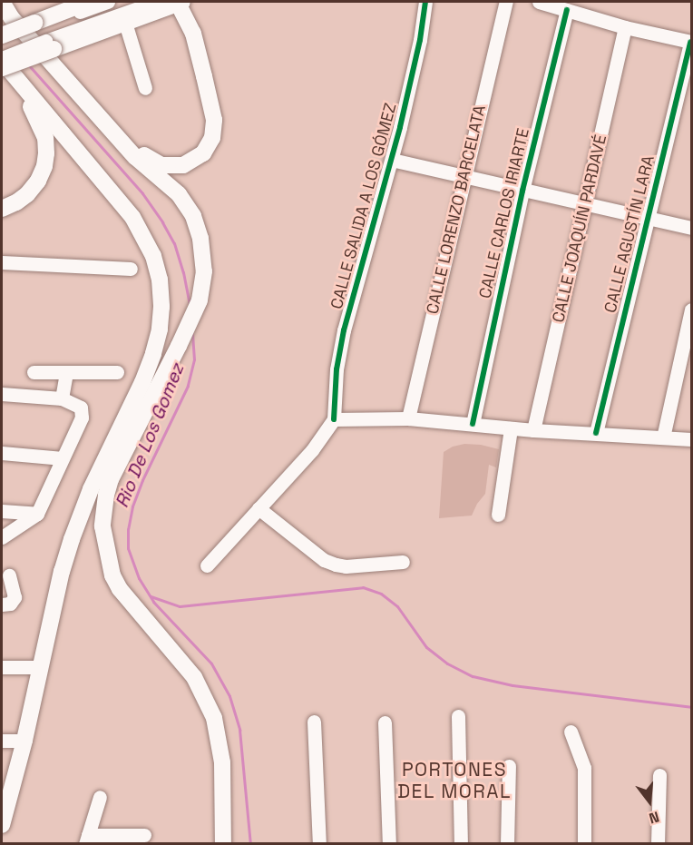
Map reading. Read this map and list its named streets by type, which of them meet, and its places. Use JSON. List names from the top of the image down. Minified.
{"streets":{"street":["CALLE SALIDA A LOS GÓMEZ","CALLE LORENZO BARCELATA","CALLE CARLOS IRIARTE","CALLE JOAQUÍN PARDAVÉ","CALLE AGUSTÍN LARA"]},"districts":["PORTONES DEL MORAL"],"water":["Rio De Los Gomez"],"north":"bottom"}
